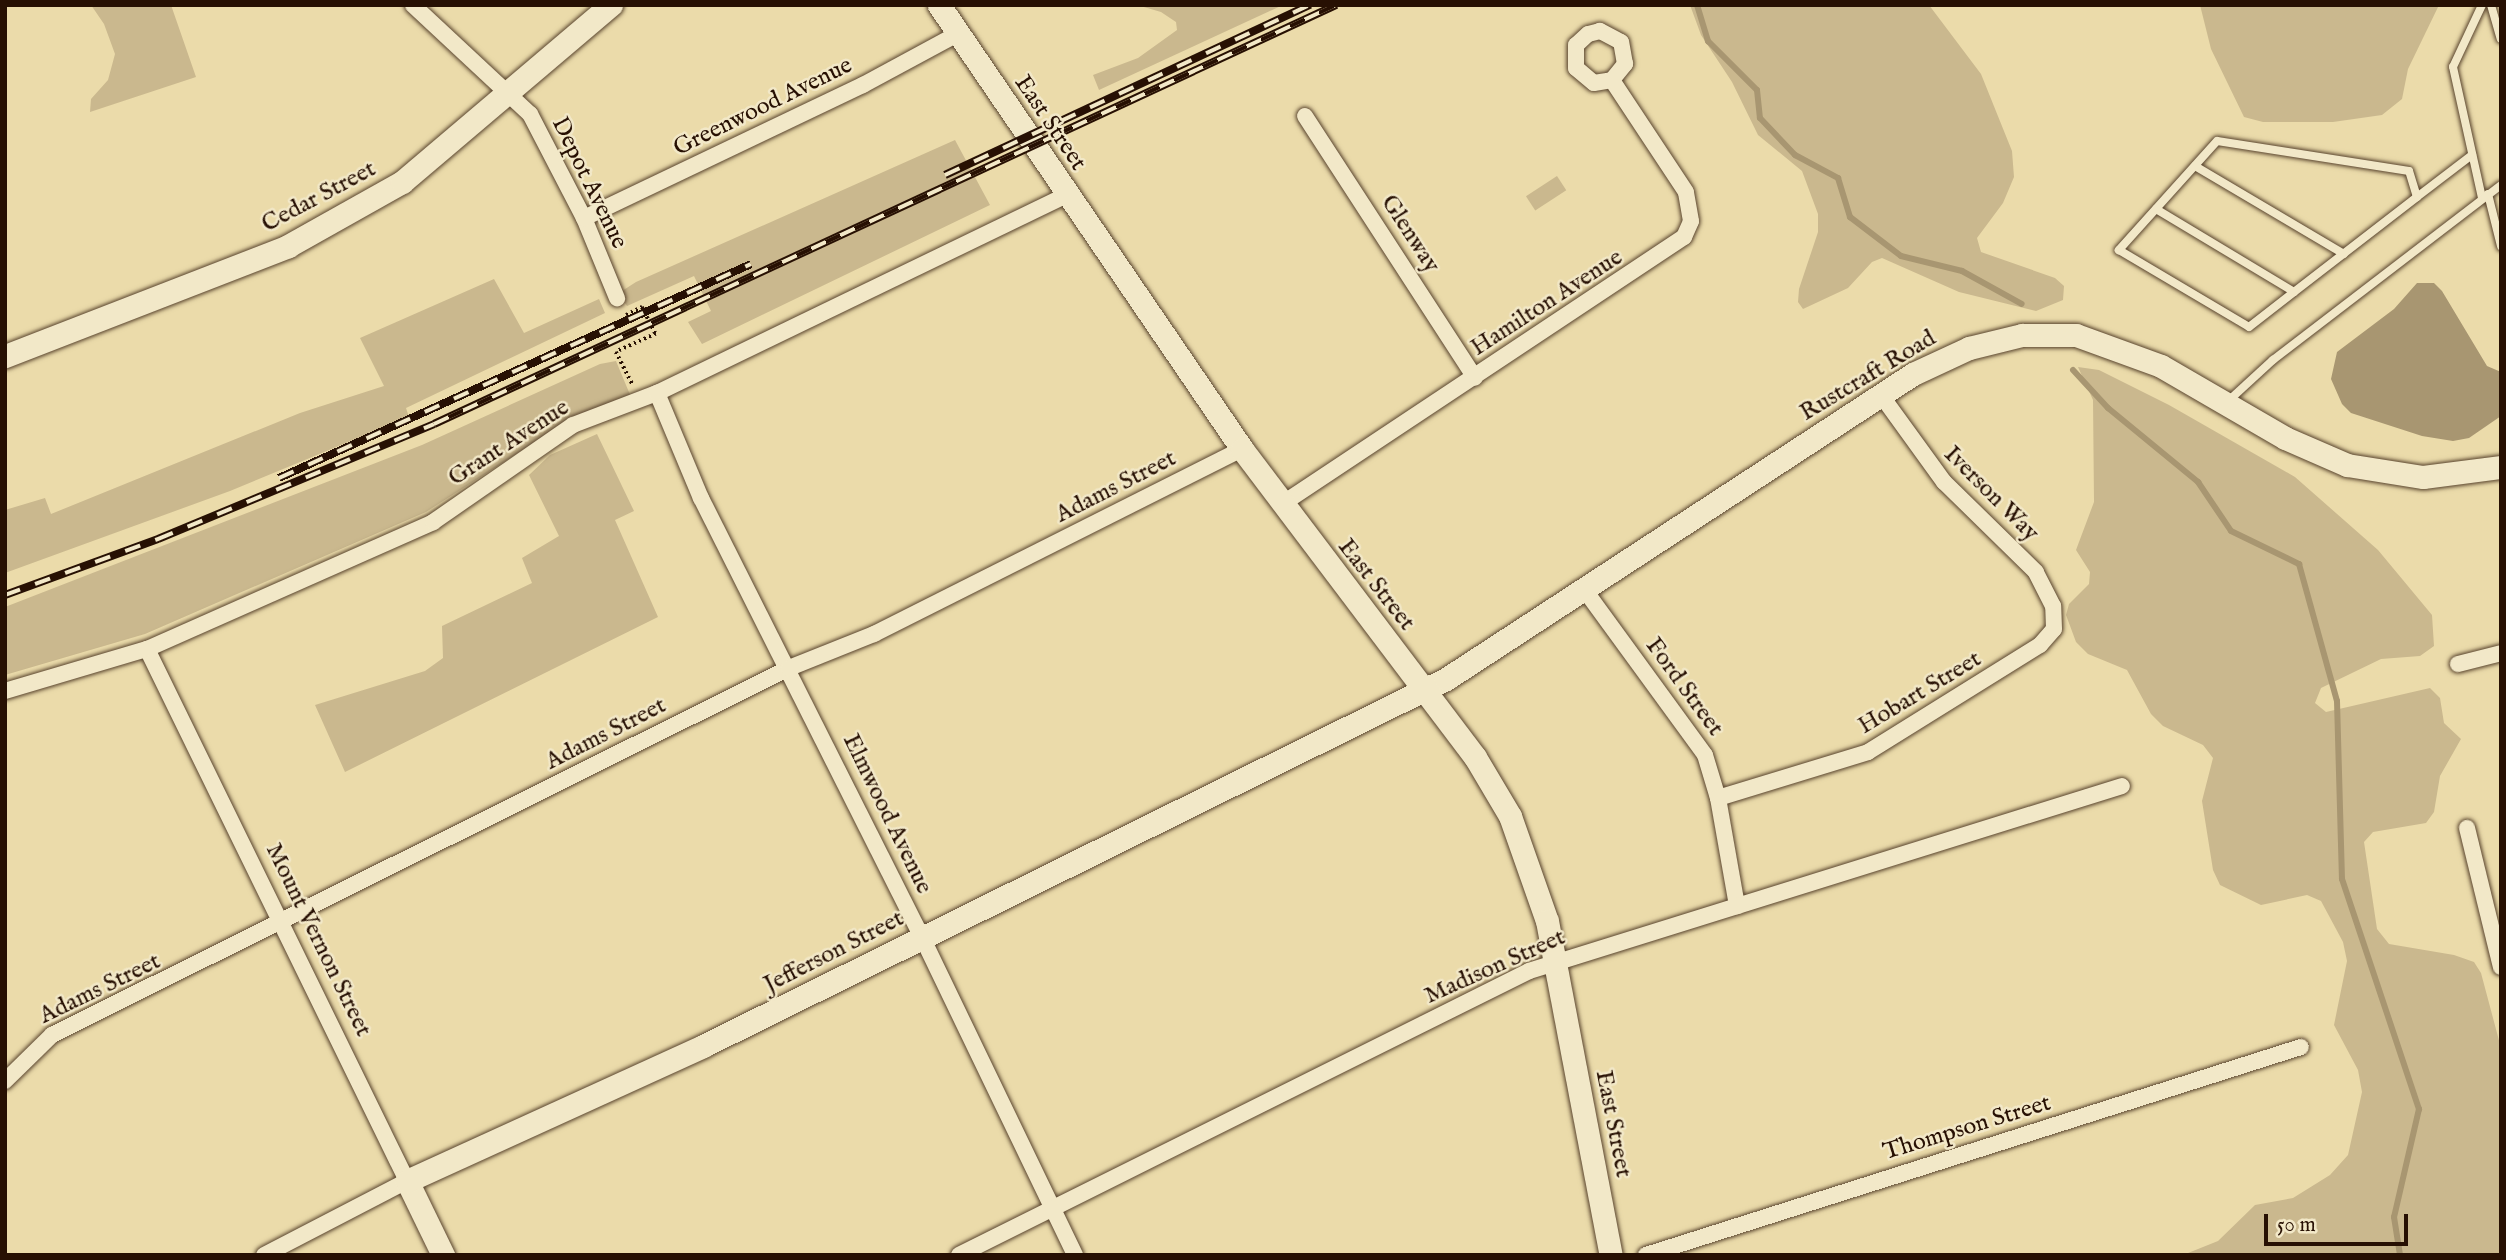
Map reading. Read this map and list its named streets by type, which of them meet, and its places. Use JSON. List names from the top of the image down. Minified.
{"streets":{"main road":["East Street","Cedar Street","Rustcraft Road","Mount Vernon Street","Jefferson Street"],"street":["Greenwood Avenue","Depot Avenue","Glenway","Hamilton Avenue","Grant Avenue","Adams Street","Iverson Way","Ford Street","Hobart Street","Elmwood Avenue","Madison Street","Thompson Street"]},"crossings":[["Greenwood Avenue","East Street"],["Greenwood Avenue","Depot Avenue"],["East Street","Hamilton Avenue"],["East Street","Rustcraft Road"],["East Street","Grant Avenue"],["East Street","Adams Street"],["East Street","Jefferson Street"],["East Street","Madison Street"],["Depot Avenue","Cedar Street"],["Glenway","Hamilton Avenue"],["Rustcraft Road","Iverson Way"],["Rustcraft Road","Ford Street"],["Rustcraft Road","Jefferson Street"],["Grant Avenue","Elmwood Avenue"],["Grant Avenue","Mount Vernon Street"],["Adams Street","Elmwood Avenue"],["Adams Street","Mount Vernon Street"],["Iverson Way","Hobart Street"],["Ford Street","Hobart Street"],["Ford Street","Madison Street"],["Elmwood Avenue","Jefferson Street"],["Elmwood Avenue","Madison Street"],["Mount Vernon Street","Jefferson Street"]],"scale_bar":"50 m"}
